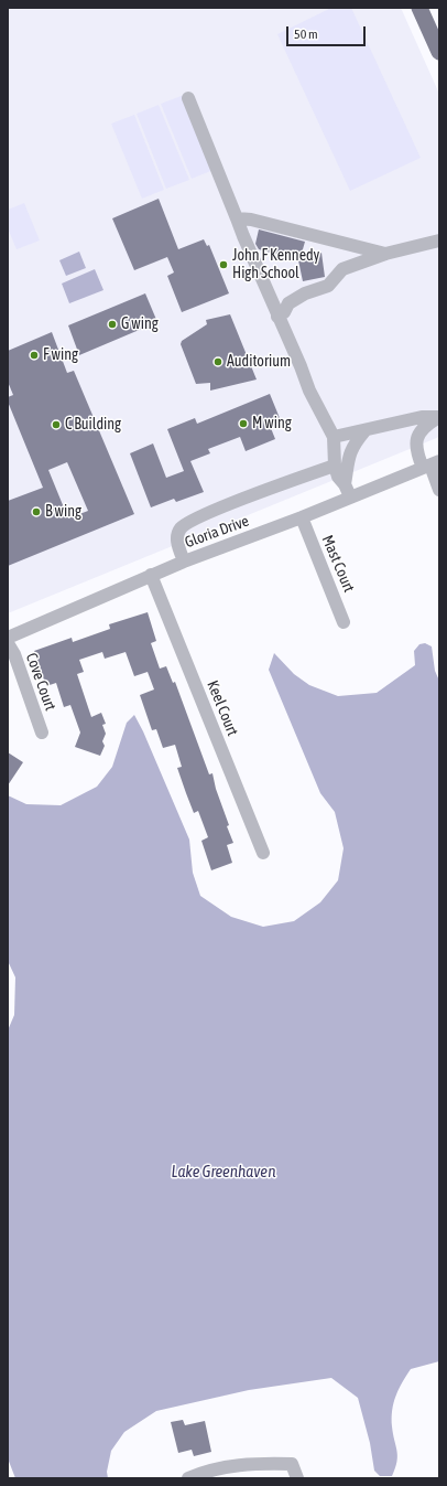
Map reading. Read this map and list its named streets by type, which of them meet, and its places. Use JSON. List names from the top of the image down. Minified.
{"streets":{"street":["Gloria Drive","Mast Court","Cove Court","Keel Court"]},"crossings":[["Gloria Drive","Mast Court"],["Gloria Drive","Keel Court"]],"water":["Lake Greenhaven"],"places":["John F Kennedy High School","G wing","F wing","Auditorium","M wing","C Building","B wing"],"scale_bar":"50 m"}
